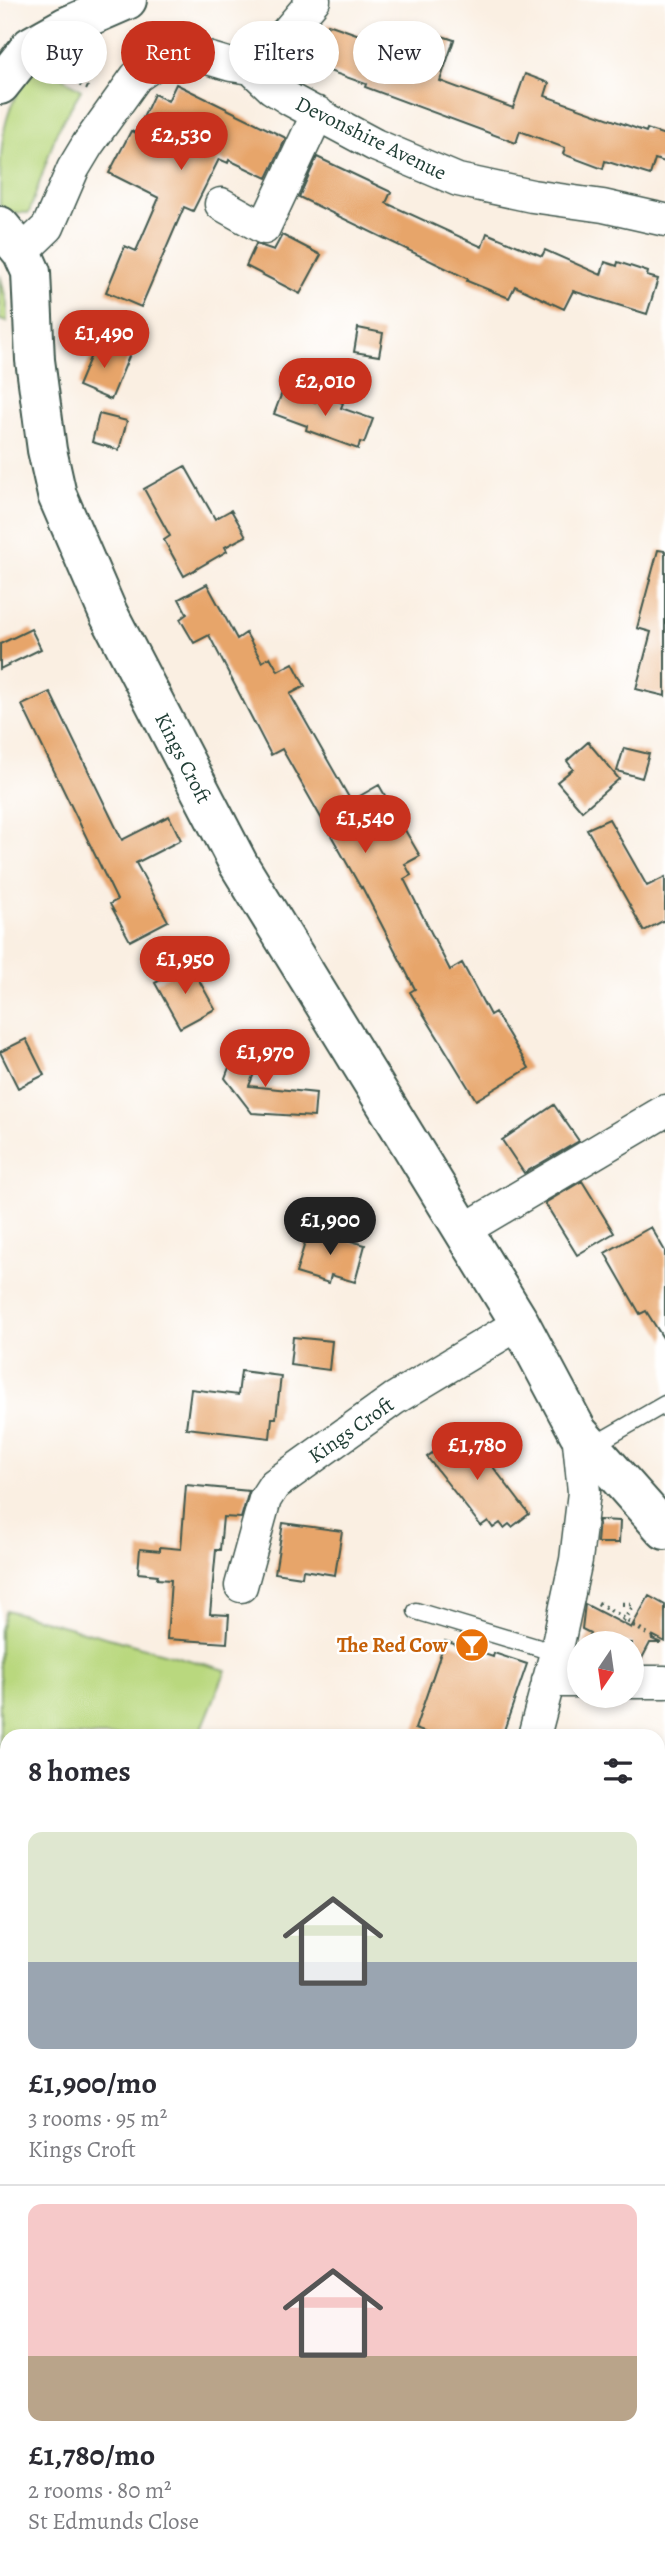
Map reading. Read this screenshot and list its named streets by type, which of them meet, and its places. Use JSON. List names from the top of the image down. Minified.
{"streets":{"main road":["Kings Croft"],"street":["Devonshire Avenue"]},"crossings":[["Devonshire Avenue","Kings Croft"]],"places":{"bar":["The Red Cow"]},"north":"bottom","page":{"chip":["Buy","Rent","Filters","New"],"price":["£2,530","£1,490","£2,010","£1,540","£1,950","£1,970","£1,900","£1,780"],"heading":"8 homes","list":[{"name":"£1,900/mo","note":"3 rooms · 95 m² · Kings Croft"},{"name":"£1,780/mo","note":"2 rooms · 80 m² · St Edmunds Close"}]}}
